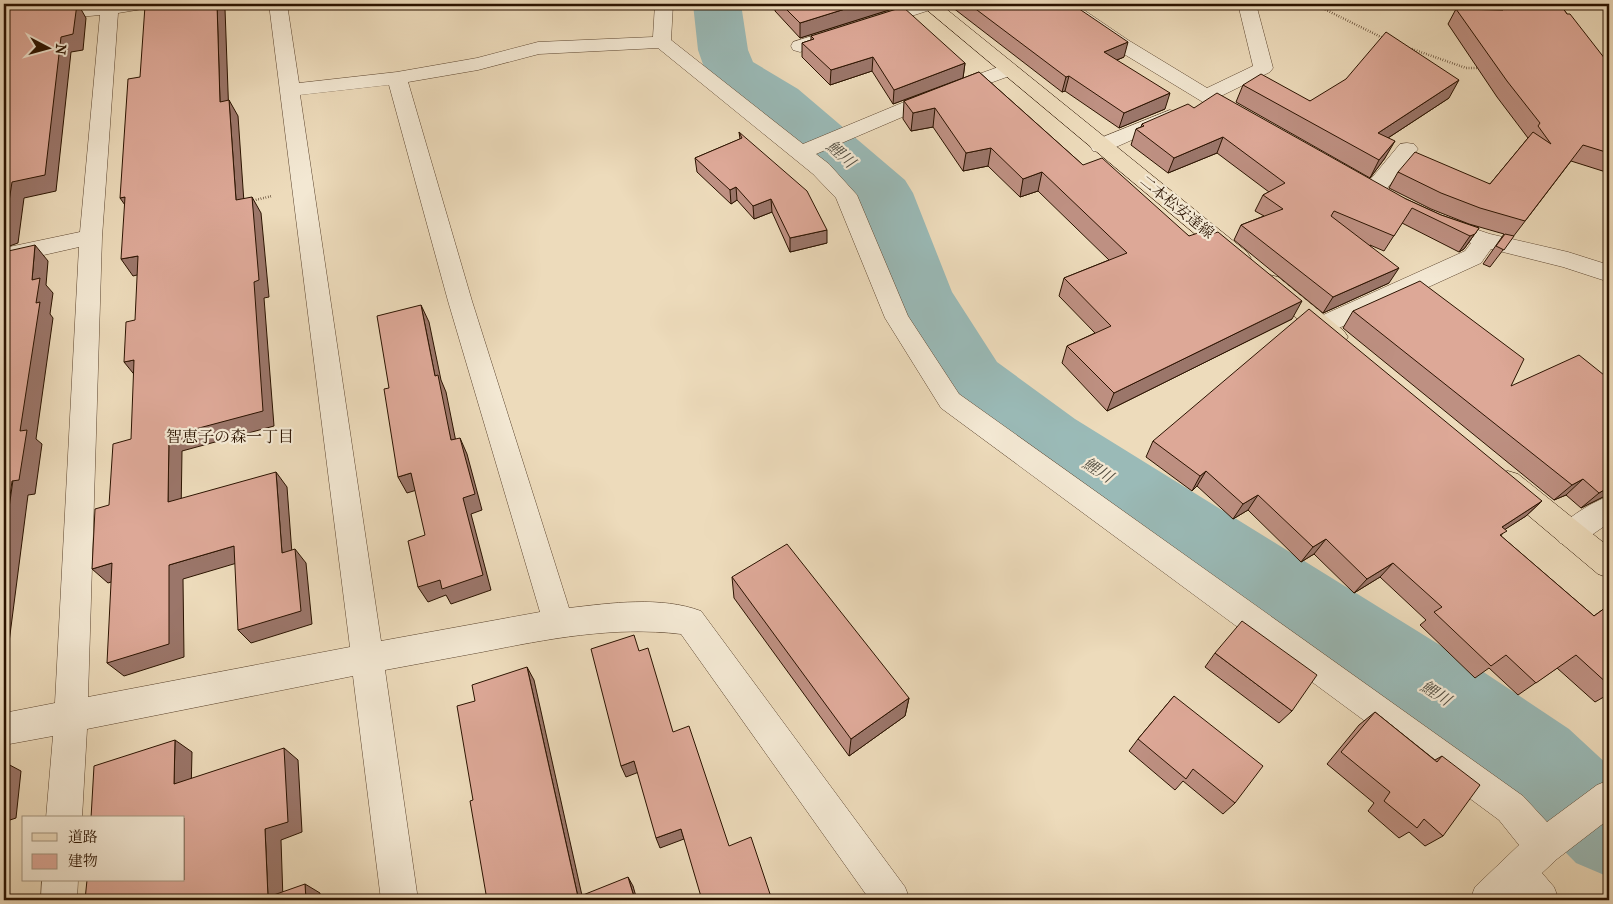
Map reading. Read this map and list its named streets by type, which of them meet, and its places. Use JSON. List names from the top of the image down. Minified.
{"streets":{"main road":["二本松安達線"]},"districts":["智恵子の森一丁目"],"water":["鯉川"],"legend":["道路","建物"],"north":"right"}
